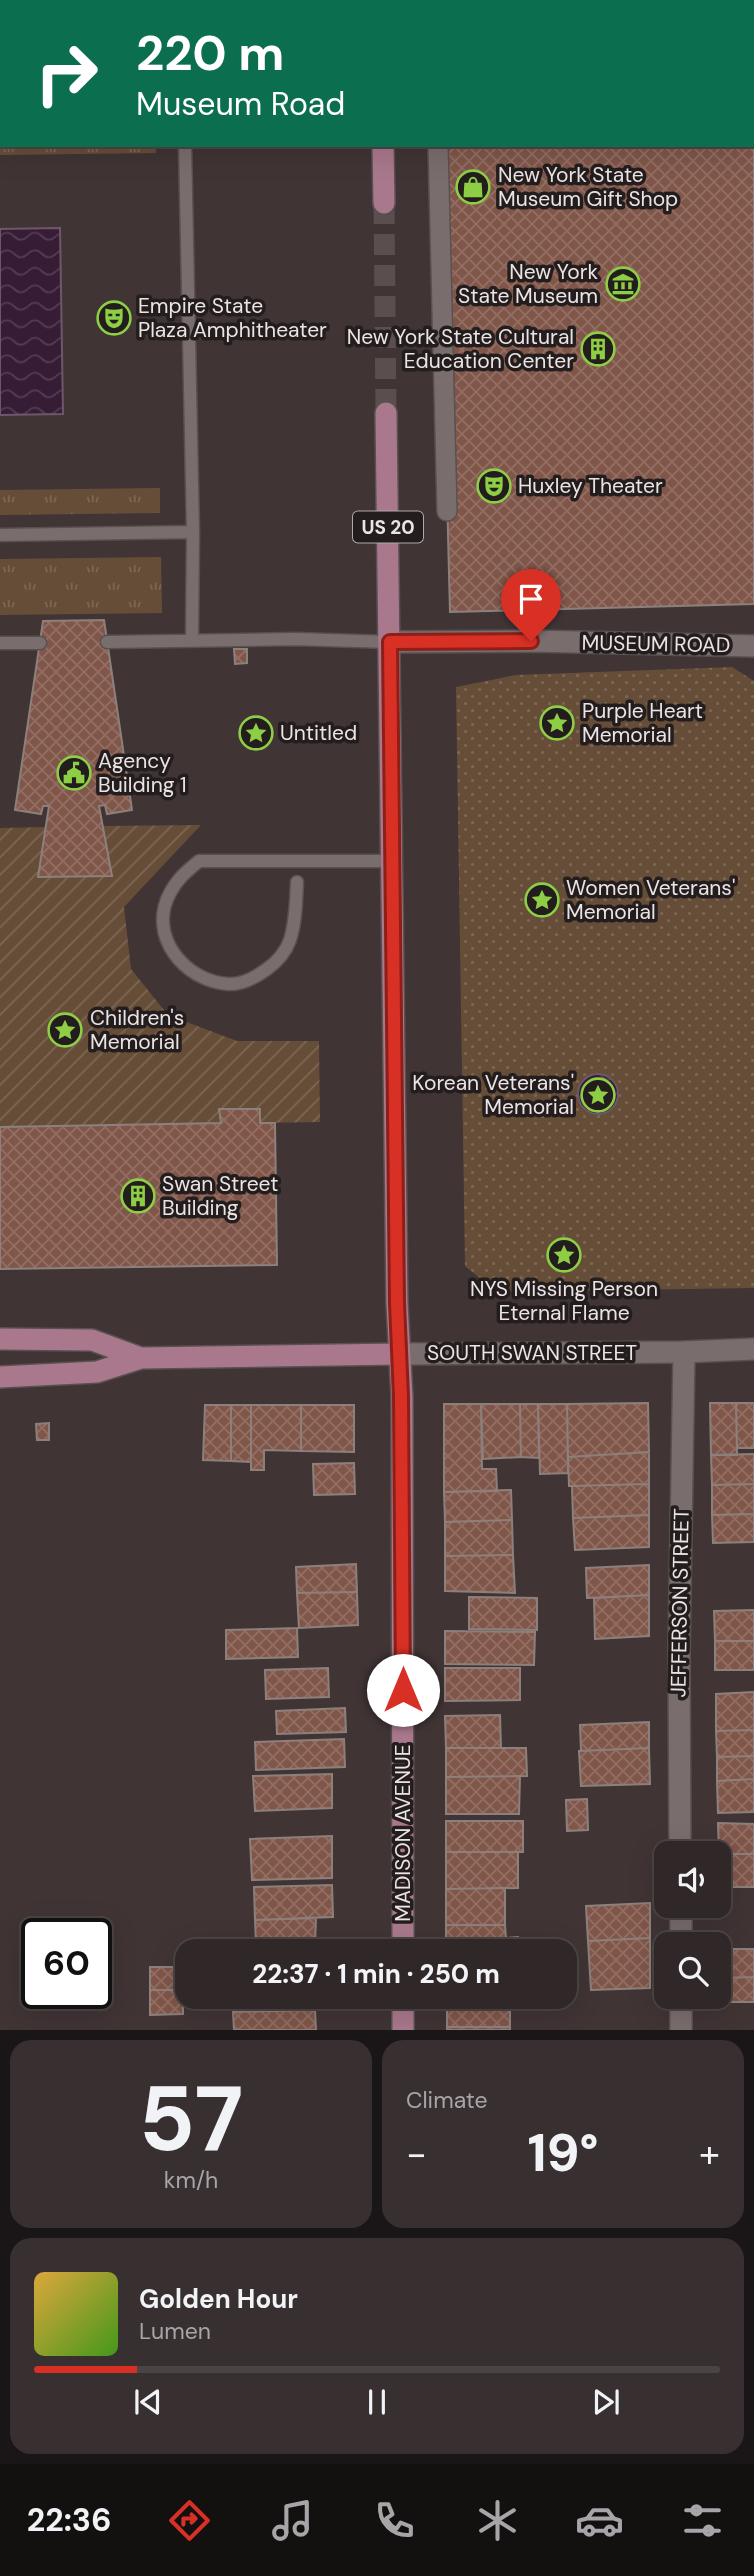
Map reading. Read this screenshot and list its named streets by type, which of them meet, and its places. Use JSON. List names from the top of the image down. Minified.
{"streets":{"main road":["US 20","SOUTH SWAN STREET","MADISON AVENUE"],"street":["MUSEUM ROAD","JEFFERSON STREET"]},"crossings":[["MUSEUM ROAD","MADISON AVENUE"],["SOUTH SWAN STREET","JEFFERSON STREET"],["SOUTH SWAN STREET","MADISON AVENUE"]],"places":{"shop":["New York State Museum Gift Shop"],"museum":["New York State Museum"],"theatre":["Empire State Plaza Amphitheater","Huxley Theater"],"building":["New York State Cultural Education Center","Swan Street Building"],"place":["Purple Heart Memorial","Untitled","Women Veterans' Memorial","Children's Memorial","Korean Veterans' Memorial","NYS Missing Person Eternal Flame"],"public building":["Agency Building 1"]},"page":{"turn":["220 m","Museum Road"],"limit":"60","trip":"22:37 · 1 min · 250 m","tile":[["57","km/h"],"Climate"],"heat":["−","19°","+"],"song":["Golden Hour","Lumen"],"tabs":"22:36"}}
